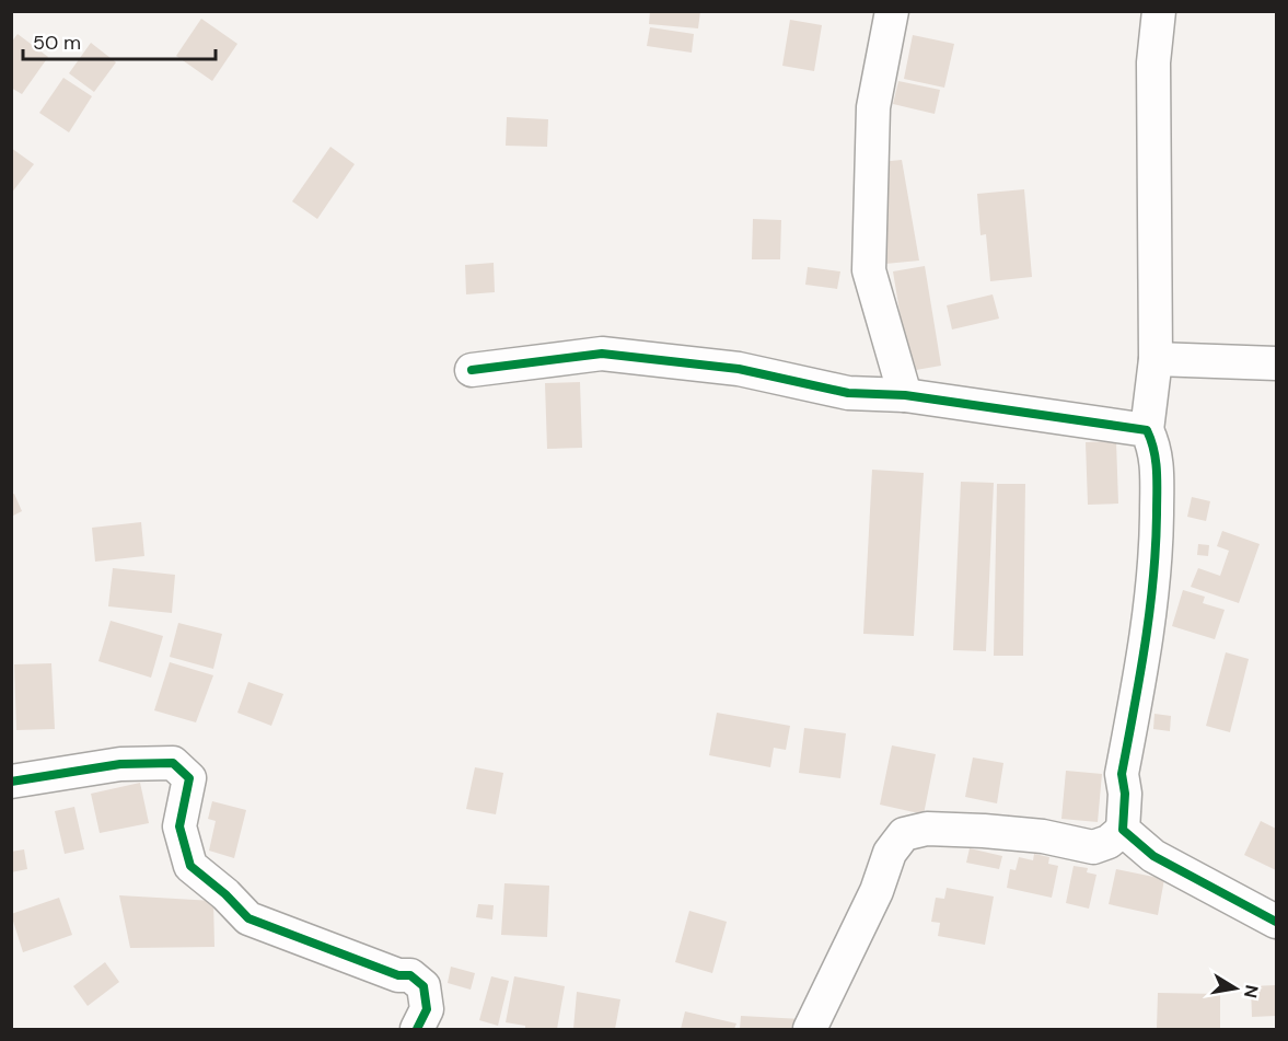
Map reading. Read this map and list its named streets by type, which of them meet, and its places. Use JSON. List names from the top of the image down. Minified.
{"scale_bar":"50 m","north":"right"}
